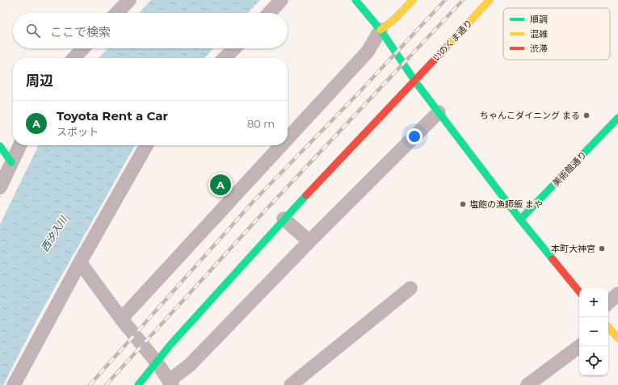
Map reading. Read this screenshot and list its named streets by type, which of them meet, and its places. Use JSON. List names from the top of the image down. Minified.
{"streets":{"street":["いのくま通り","美術館通り"]},"water":["西汐入川"],"places":["ちゃんこダイニング まる","塩飽の漁師飯 まや","本町大神宮"],"legend":["順調","混雑","渋滞"],"page":{"search":"ここで検索","heading":"周辺","list":[{"mark":"A","name":"Toyota Rent a Car","note":"スポット","value":"80 m"}],"pins":"A","map_buttons":["+","−"]}}
